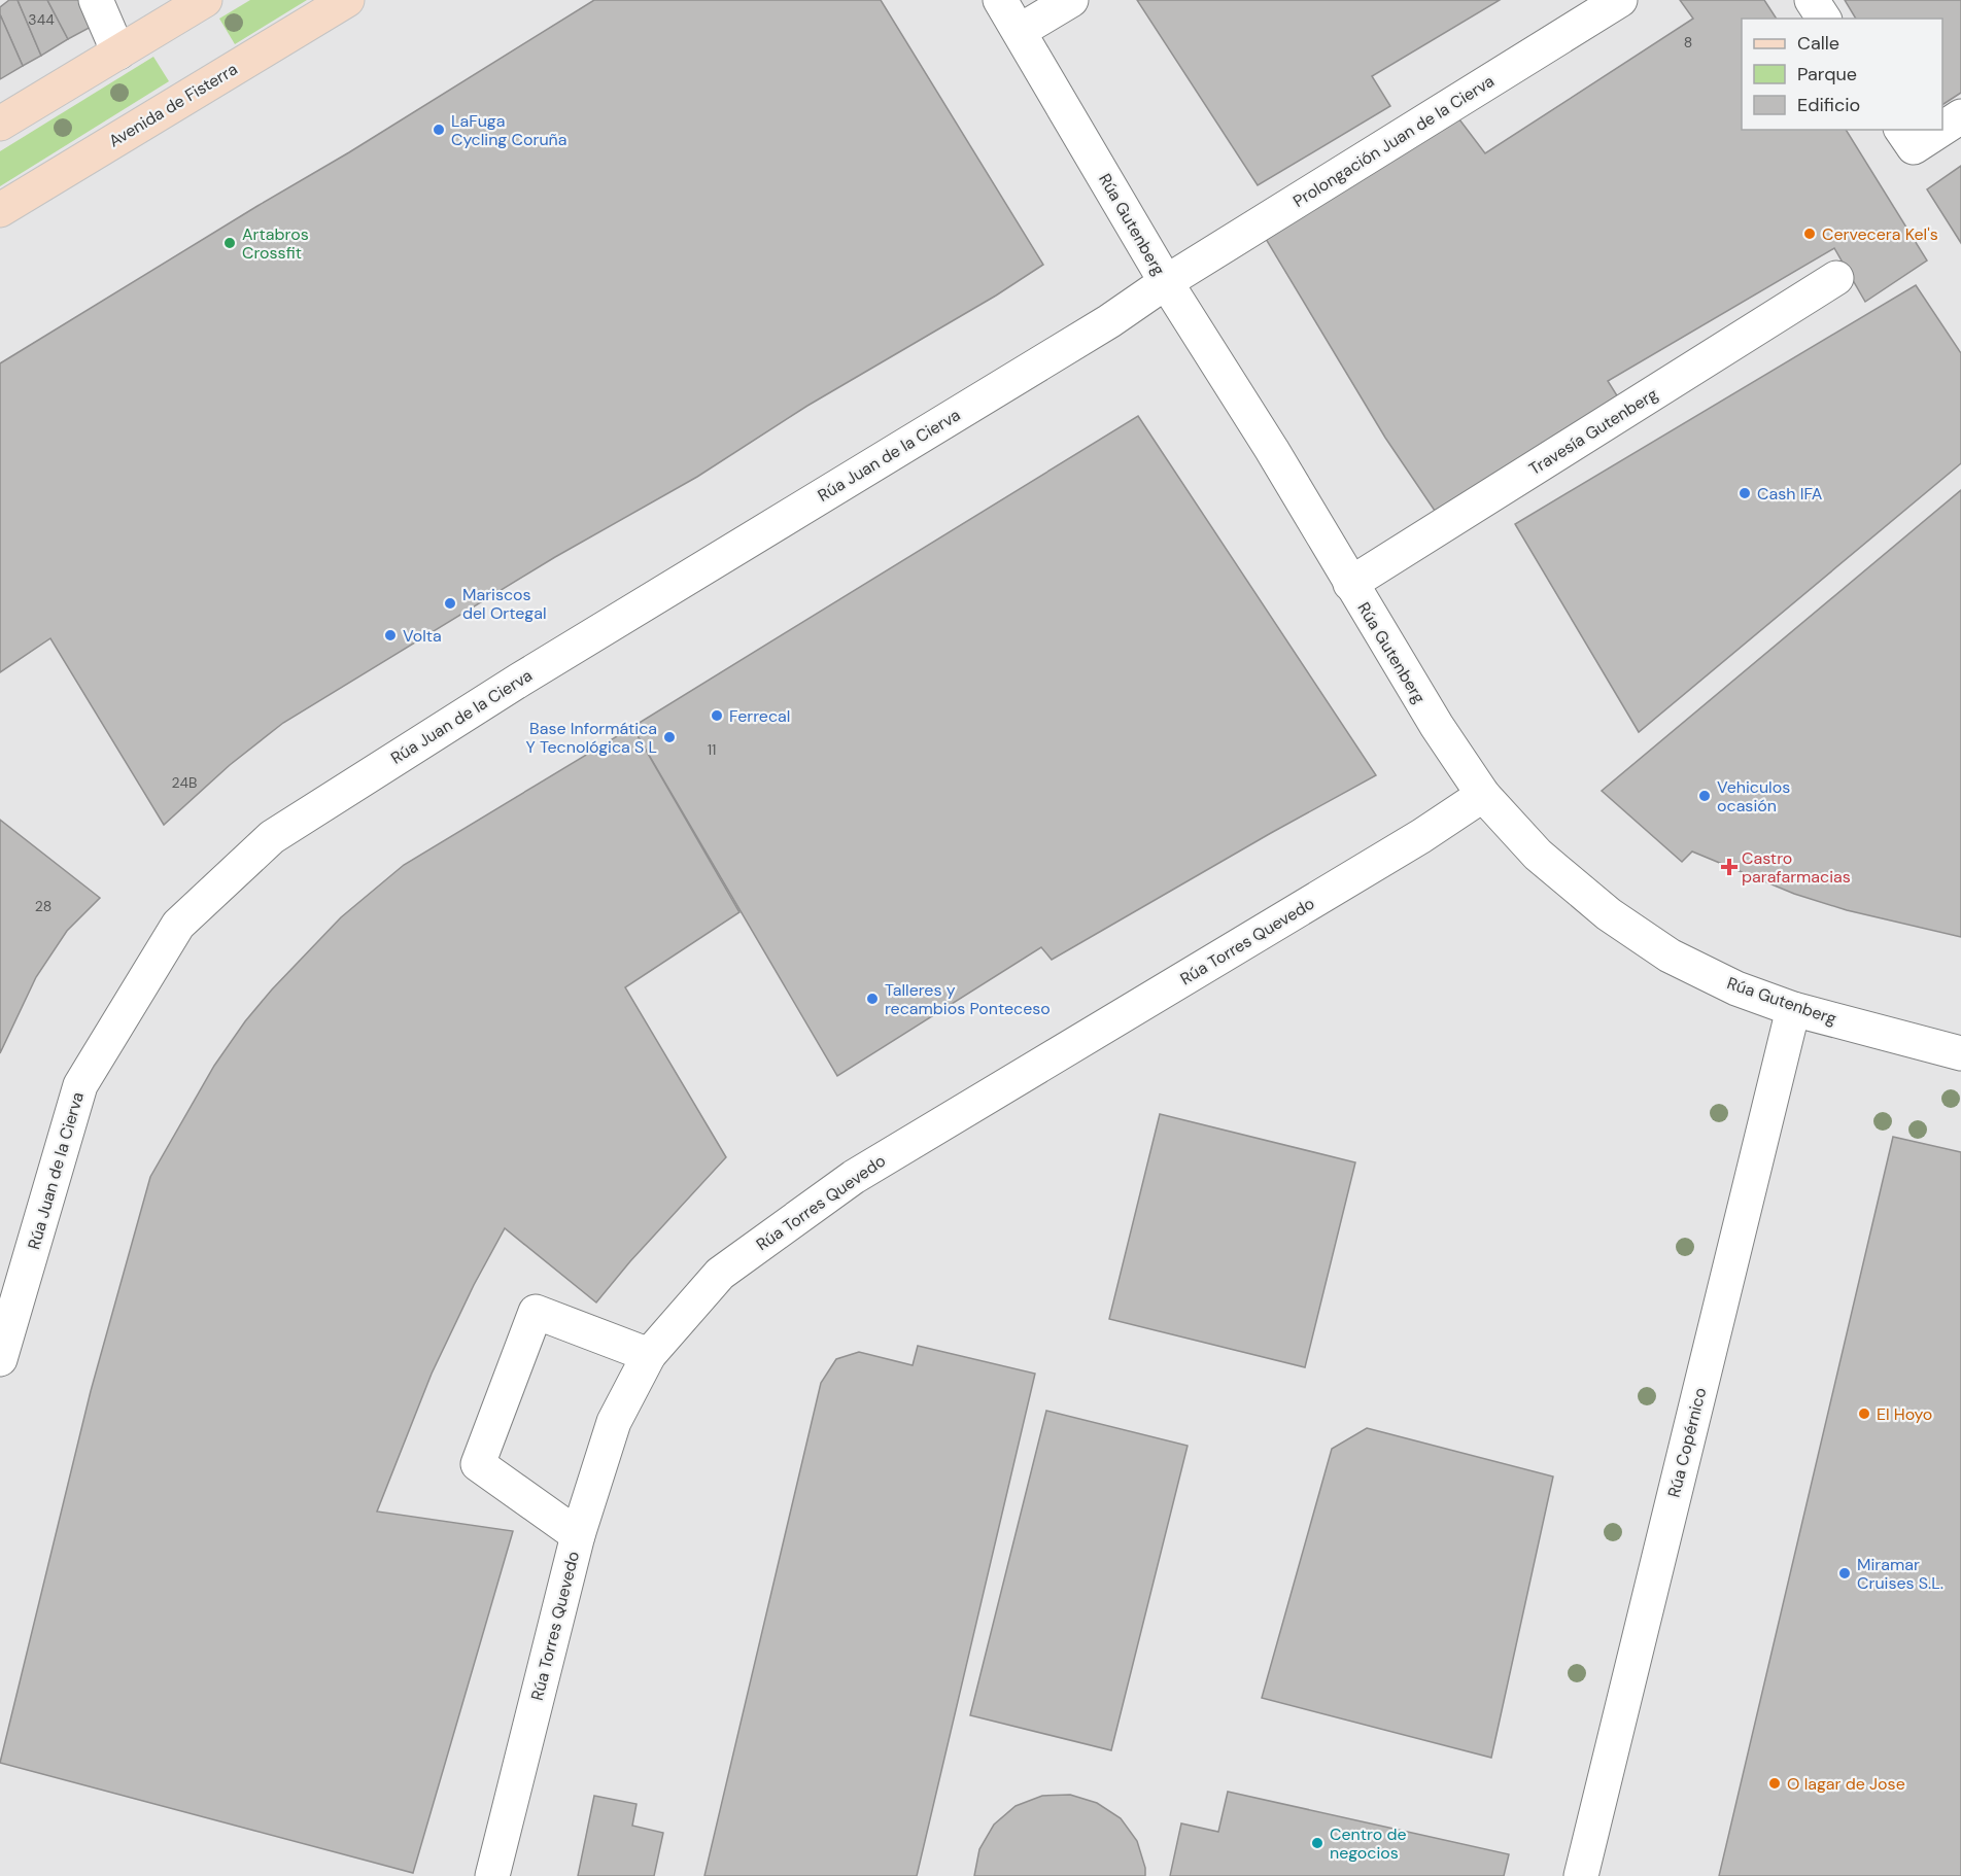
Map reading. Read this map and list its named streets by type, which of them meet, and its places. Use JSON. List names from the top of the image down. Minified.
{"streets":{"main road":["Avenida de Fisterra"],"street":["Prolongación Juan de la Cierva","Rúa Gutenberg","Travesía Gutenberg","Rúa Juan de la Cierva","Rúa Torres Quevedo","Rúa Copérnico"]},"crossings":[["Prolongación Juan de la Cierva","Rúa Gutenberg"],["Prolongación Juan de la Cierva","Rúa Juan de la Cierva"],["Rúa Gutenberg","Travesía Gutenberg"],["Rúa Gutenberg","Rúa Juan de la Cierva"],["Rúa Gutenberg","Rúa Torres Quevedo"],["Rúa Gutenberg","Rúa Copérnico"]],"places":{"other":["LaFuga Cycling Coruña","Cervecera Kel's","Artabros Crossfit","Cash IFA","Mariscos del Ortegal","Volta","Ferrecal","Base Informática Y Tecnológica S L","Vehiculos ocasión","Talleres y recambios Ponteceso","El Hoyo","Miramar Cruises S.L.","O lagar de Jose","Centro de negocios"],"health":["Castro parafarmacias"]},"house_numbers":["344","8","11","24B","28"],"legend":["Calle","Parque","Edificio"]}
